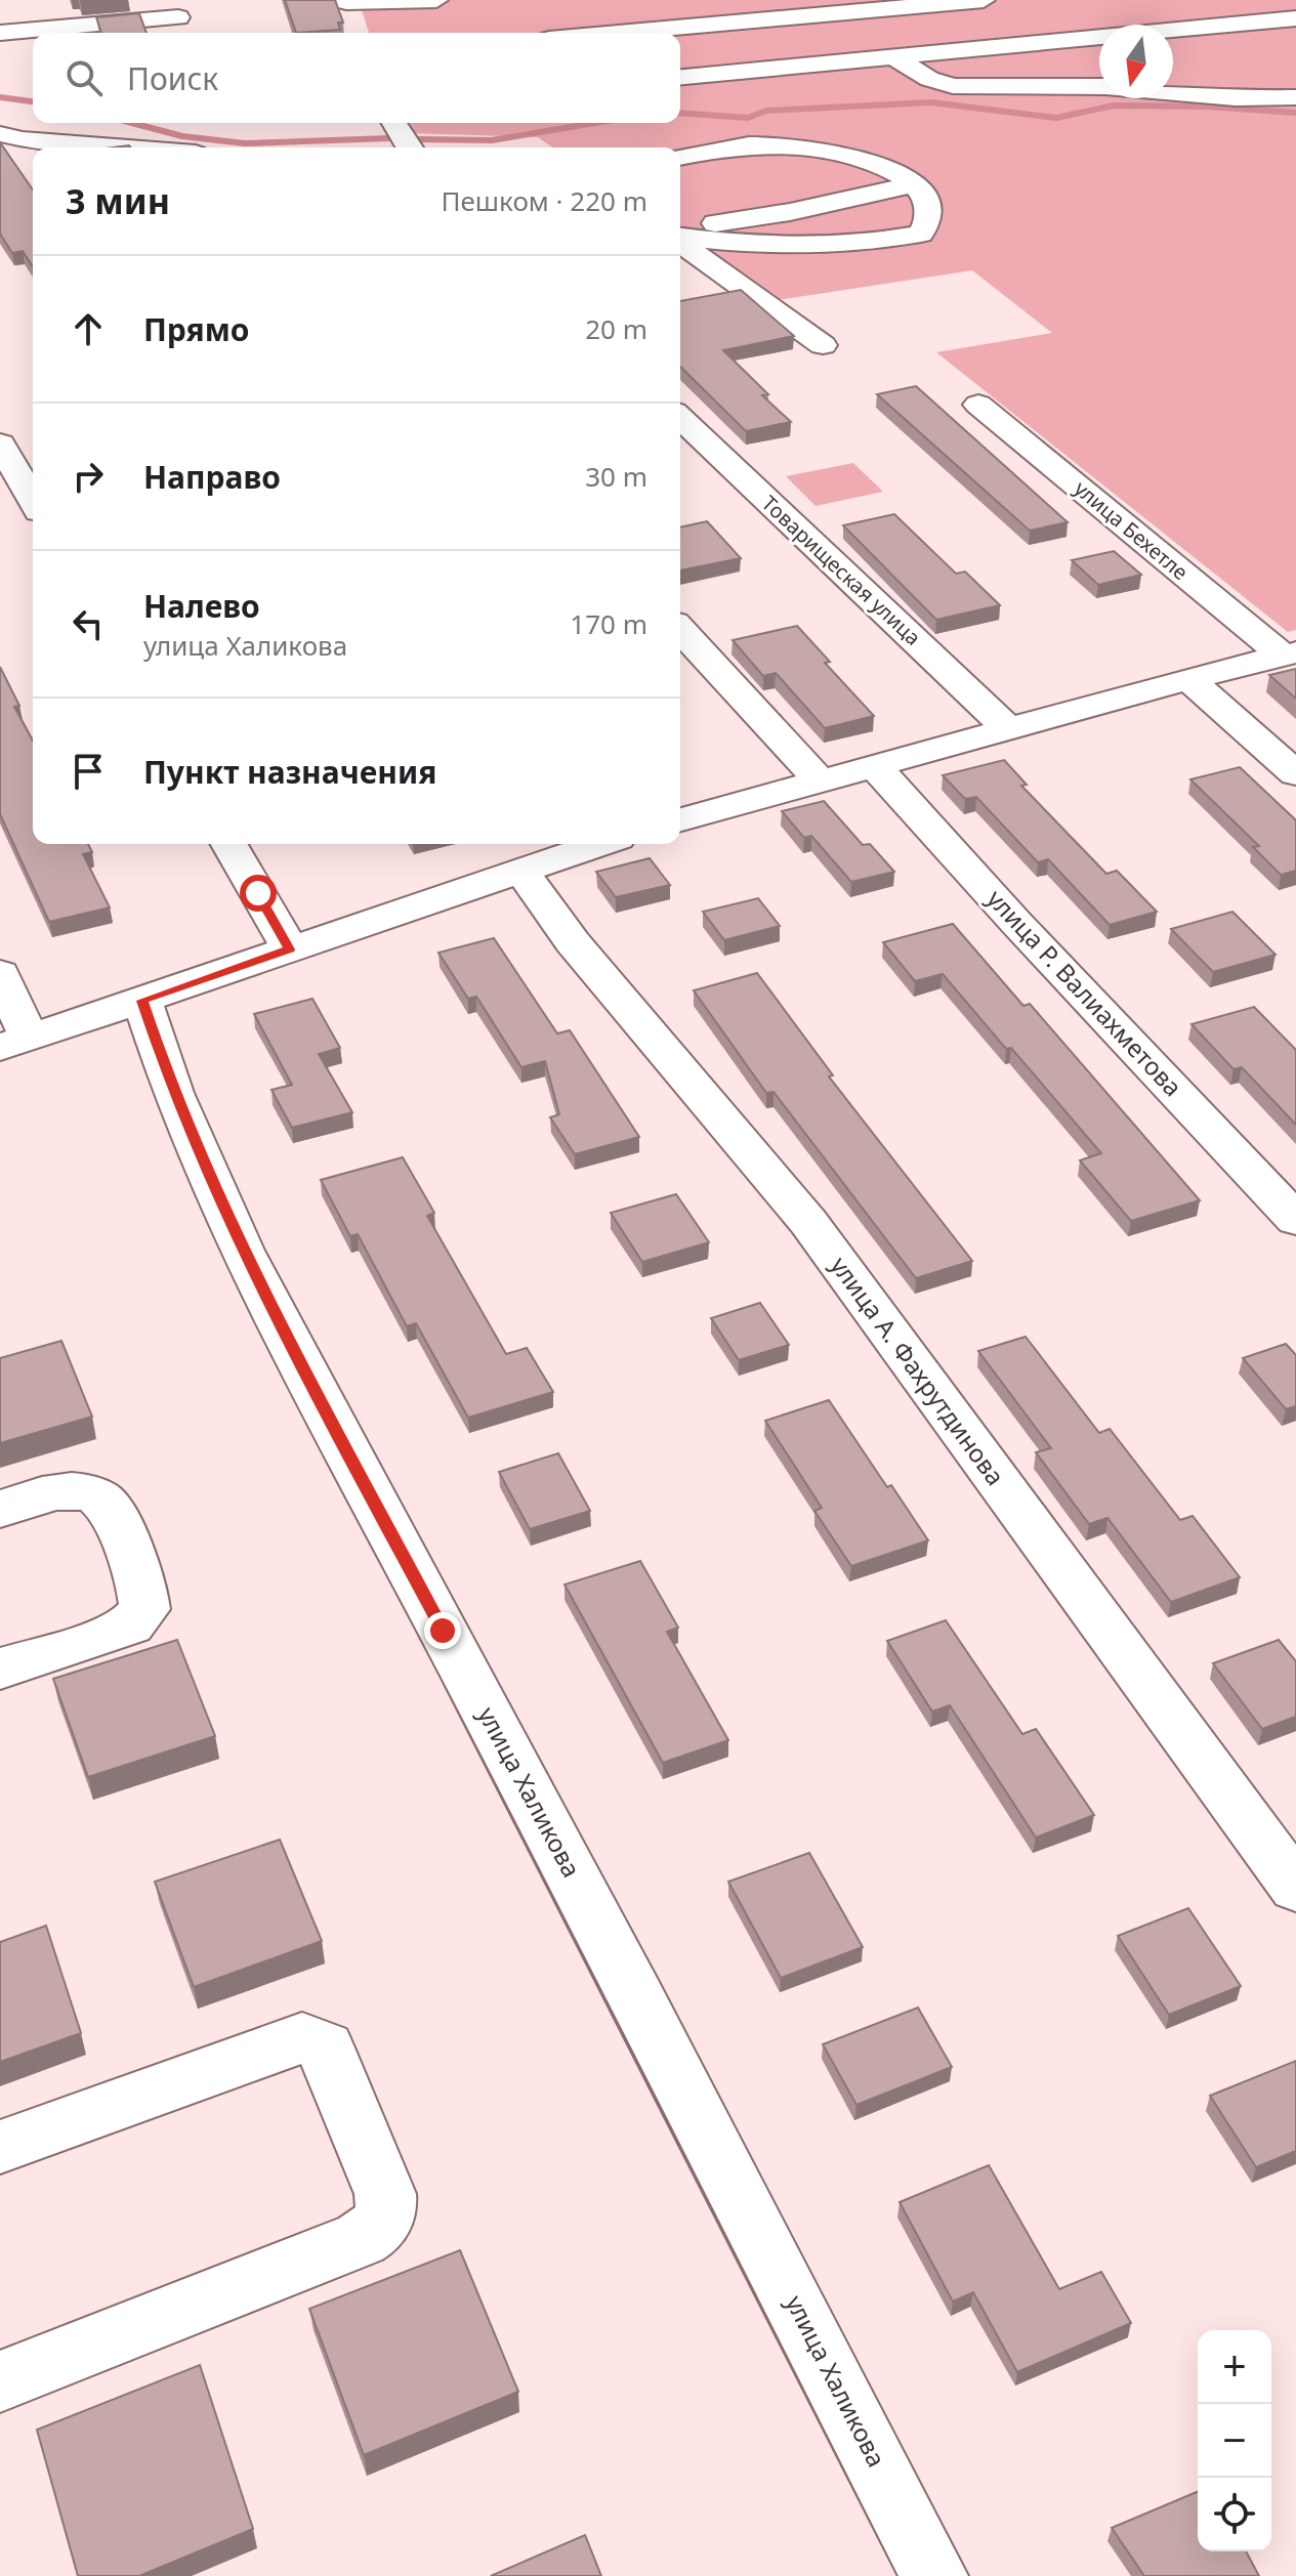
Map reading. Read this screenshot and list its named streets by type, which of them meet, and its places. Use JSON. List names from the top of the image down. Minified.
{"streets":{"street":["улица Бехетле","Товарищеская улица","улица Р. Валиахметова","улица А. Фахрутдинова","улица Халикова"]},"north":"bottom","page":{"search":"Поиск","heading":["3 мин","Пешком · 220 m"],"list":[["Прямо","20 m"],["Направо","30 m"],["Налево","улица Халикова","170 m"],"Пункт назначения"],"map_buttons":["+","−"]}}
